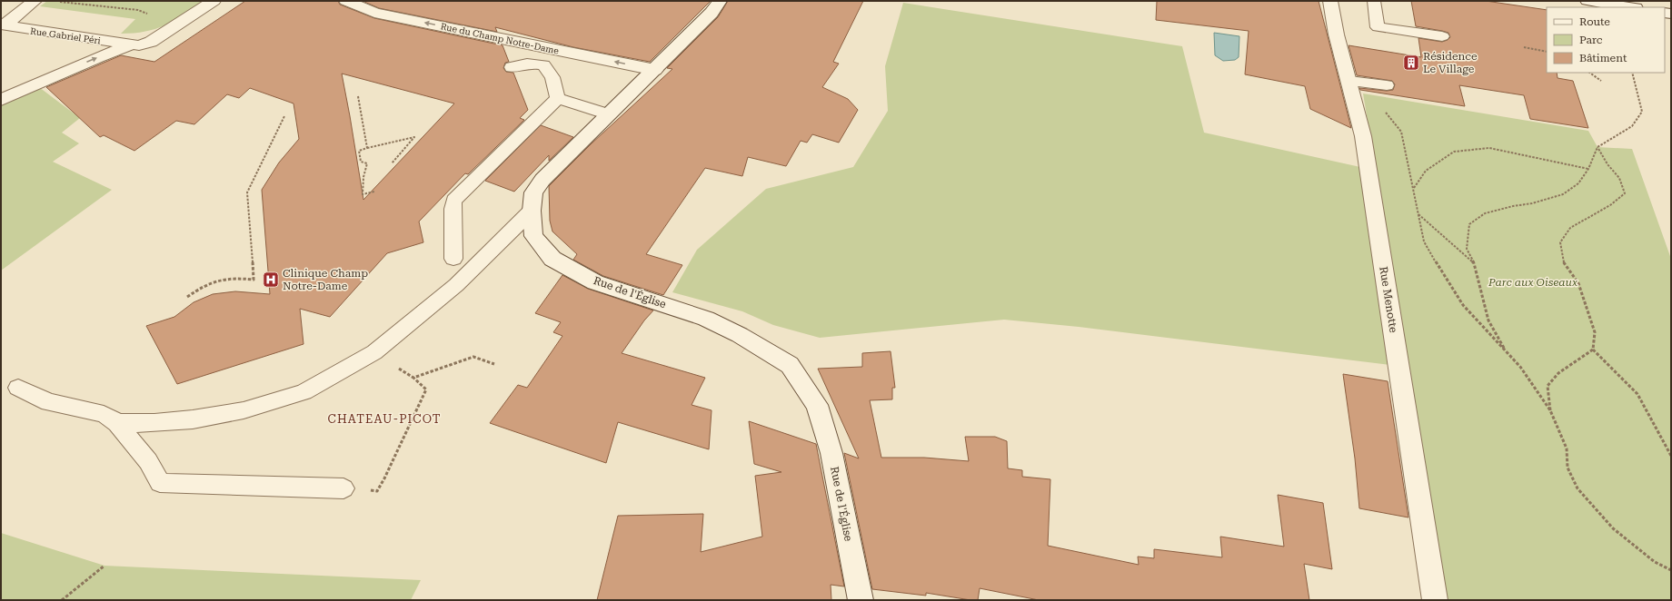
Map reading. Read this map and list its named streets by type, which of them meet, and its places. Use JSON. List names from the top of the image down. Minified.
{"streets":{"street":["Rue Gabriel Péri","Rue du Champ Notre-Dame","Rue de l'Église","Rue Menotte"]},"crossings":[["Rue du Champ Notre-Dame","Rue de l'Église"]],"one_way":["Rue du Champ Notre-Dame"],"districts":["CHATEAU-PICOT"],"parks":["Parc aux Oiseaux"],"places":{"building":["Résidence Le Village"],"hospital":["Clinique Champ Notre-Dame"]},"legend":["Route","Parc","Bâtiment"]}
